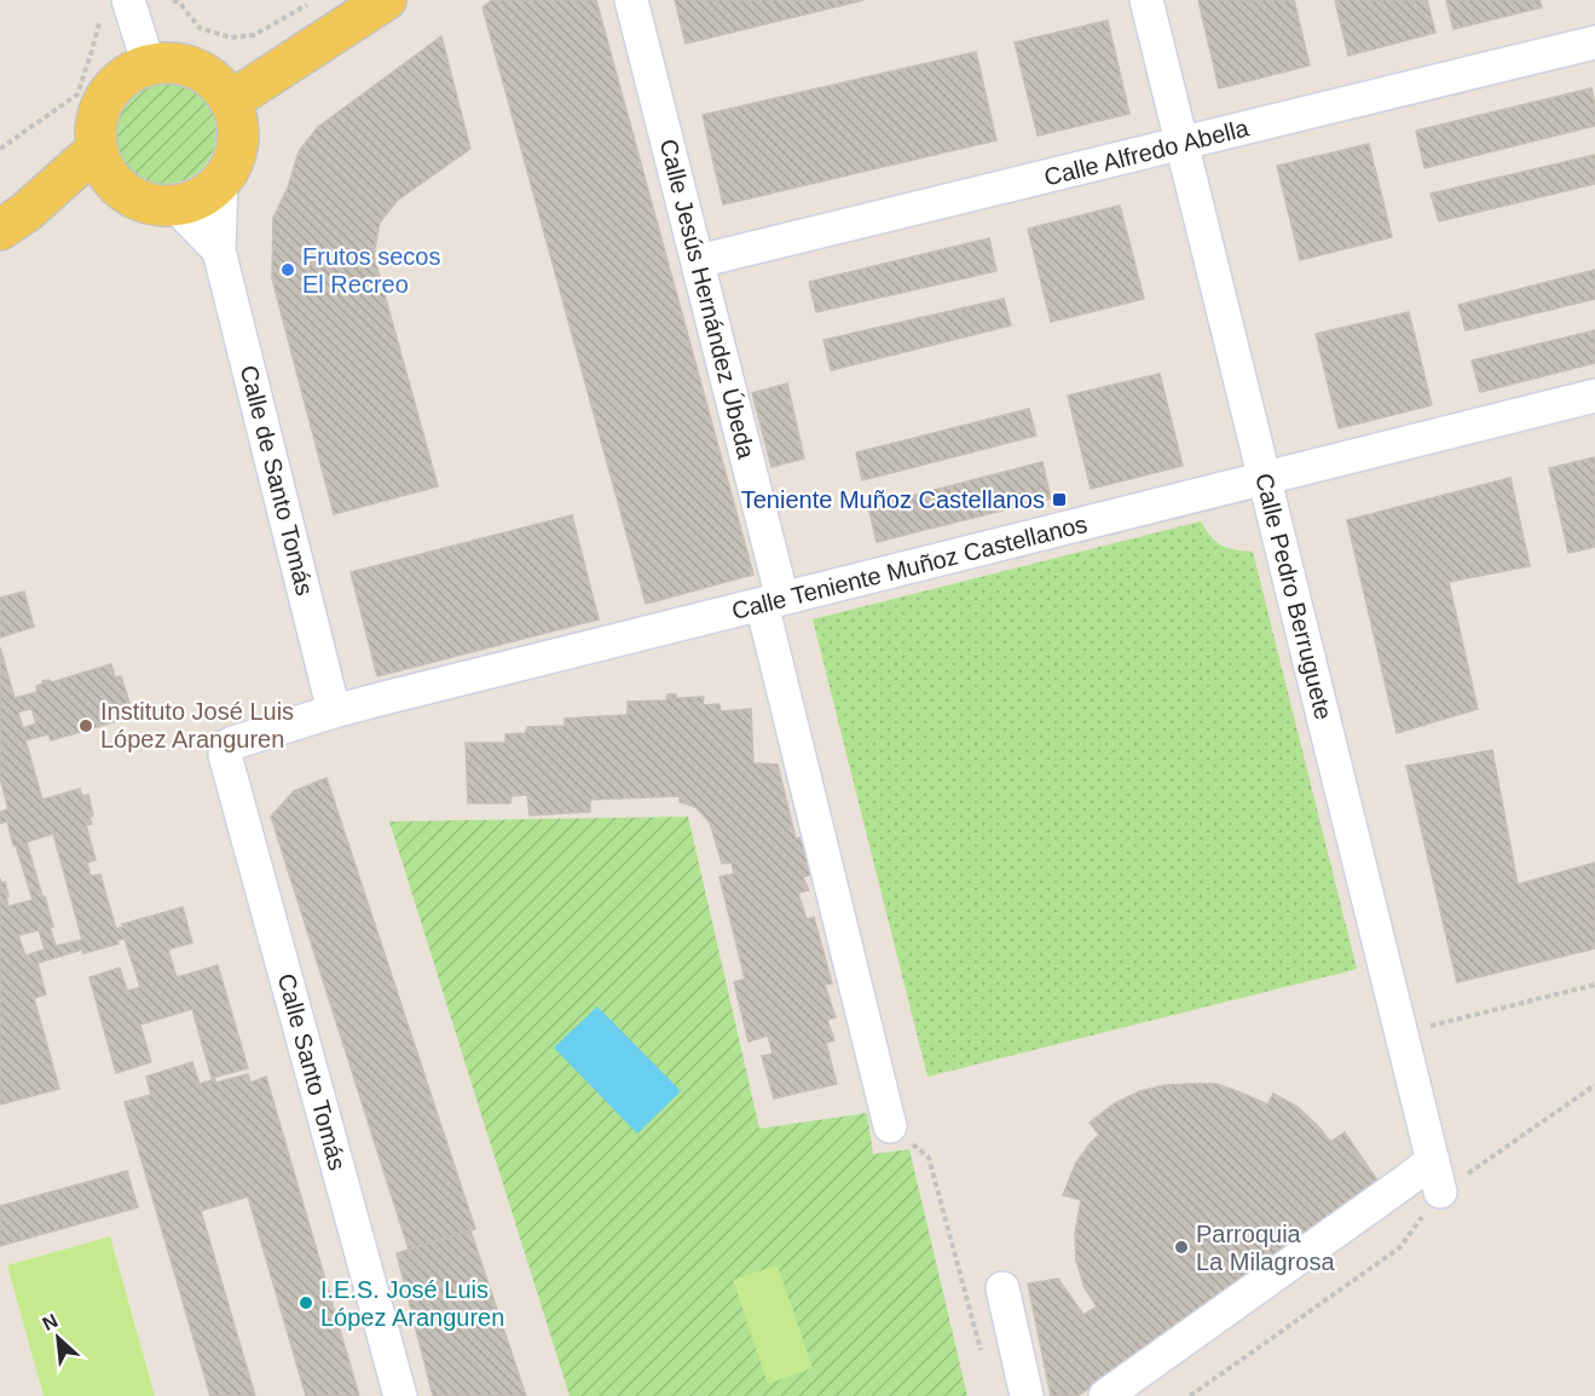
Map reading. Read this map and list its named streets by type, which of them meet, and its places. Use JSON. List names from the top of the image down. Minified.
{"streets":{"street":["Calle Alfredo Abella","Calle Jesús Hernández Úbeda","Calle de Santo Tomás","Calle Teniente Muñoz Castellanos","Calle Pedro Berruguete","Calle Santo Tomás"]},"crossings":[["Calle Alfredo Abella","Calle Jesús Hernández Úbeda"],["Calle Alfredo Abella","Calle Pedro Berruguete"],["Calle Jesús Hernández Úbeda","Calle Teniente Muñoz Castellanos"],["Calle de Santo Tomás","Calle Teniente Muñoz Castellanos"],["Calle Teniente Muñoz Castellanos","Calle Pedro Berruguete"],["Calle Teniente Muñoz Castellanos","Calle Santo Tomás"]],"places":{"other":["Frutos secos El Recreo","Instituto José Luis López Aranguren","Parroquia La Milagrosa","I.E.S. José Luis López Aranguren"],"transit":["Teniente Muñoz Castellanos"]},"north":"top left"}
